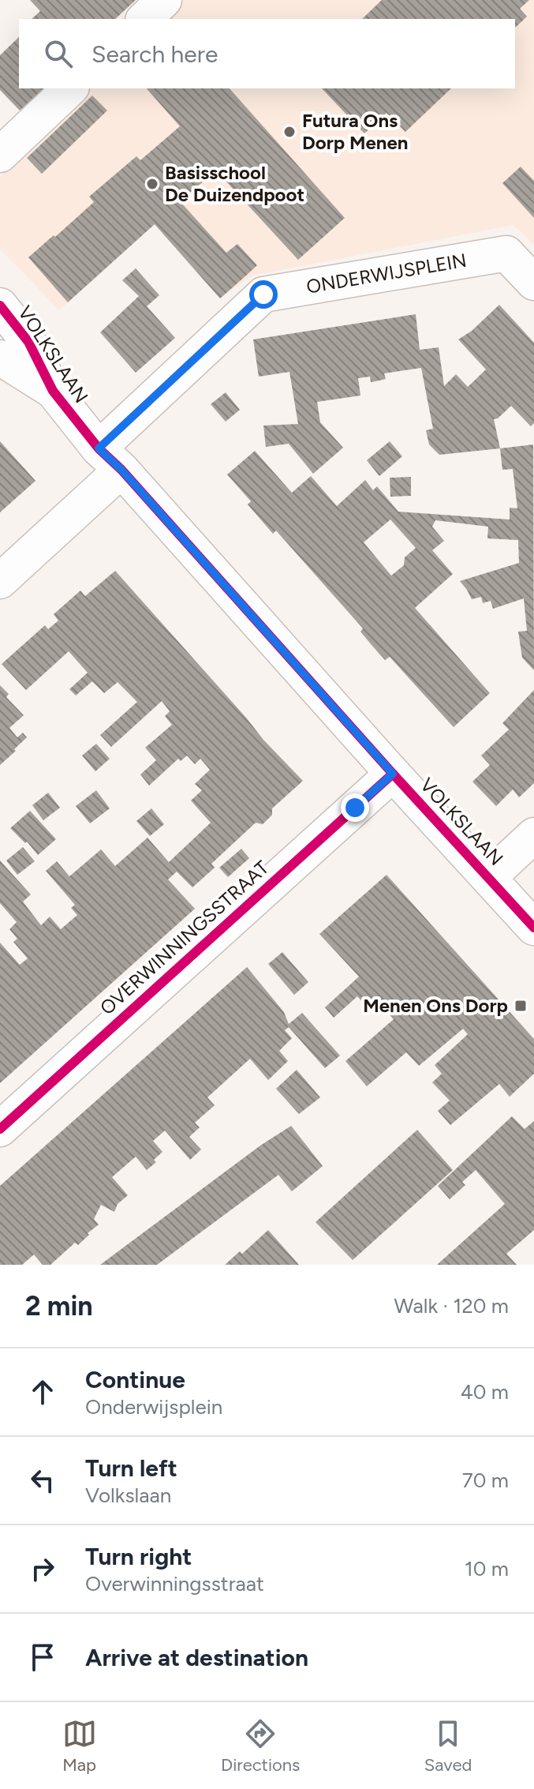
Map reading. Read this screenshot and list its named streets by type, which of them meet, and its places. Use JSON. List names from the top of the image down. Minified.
{"streets":{"street":["ONDERWIJSPLEIN","VOLKSLAAN","OVERWINNINGSSTRAAT"]},"crossings":[["ONDERWIJSPLEIN","VOLKSLAAN"],["VOLKSLAAN","OVERWINNINGSSTRAAT"]],"places":{"other":["Futura Ons Dorp Menen","Basisschool De Duizendpoot"],"transit":["Menen Ons Dorp"]},"page":{"search":"Search here","heading":["2 min","Walk · 120 m"],"list":[["Continue","Onderwijsplein","40 m"],["Turn left","Volkslaan","70 m"],["Turn right","Overwinningsstraat","10 m"],"Arrive at destination"],"nav":["Map","Directions","Saved"]}}
